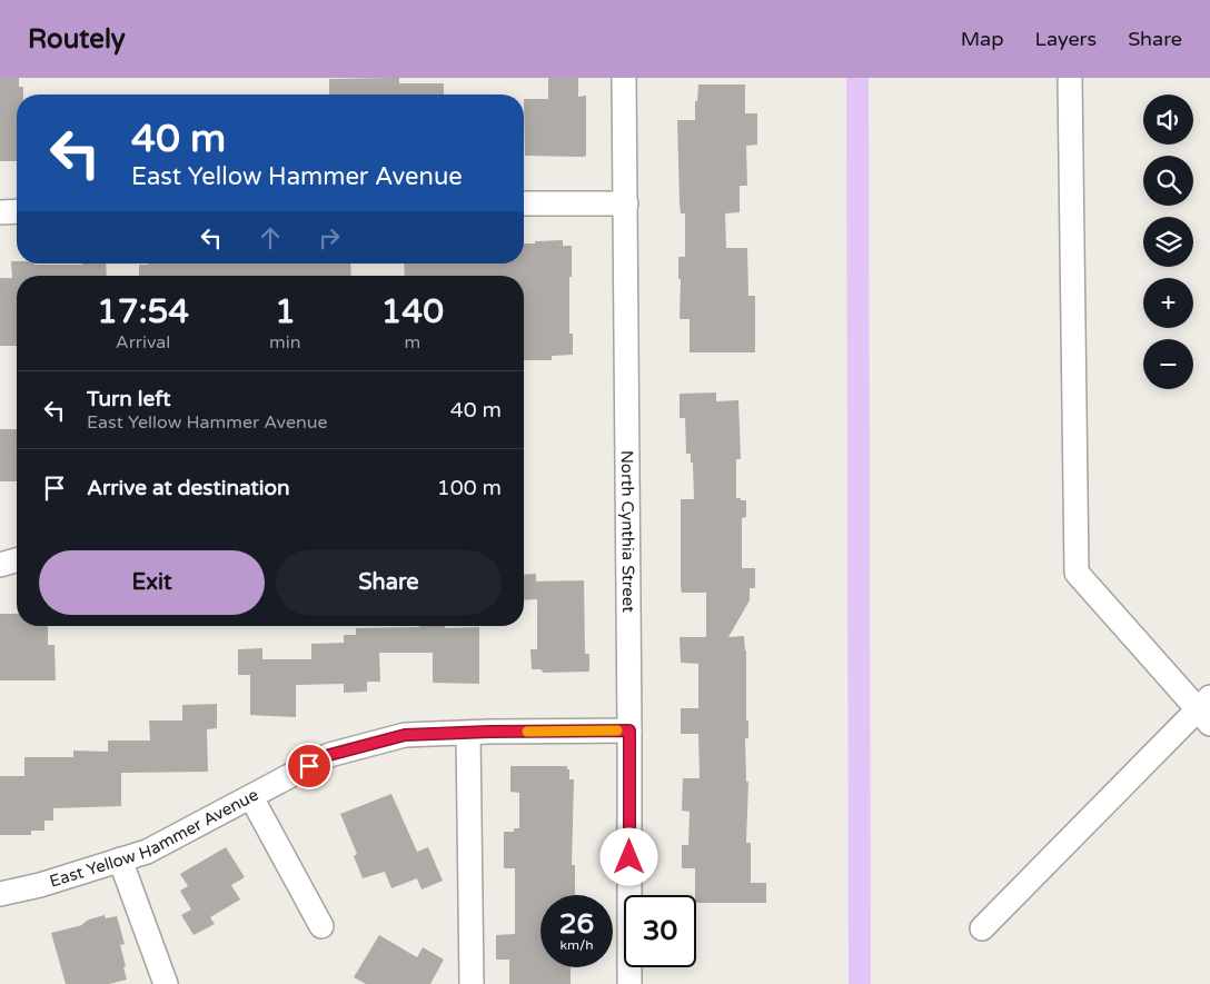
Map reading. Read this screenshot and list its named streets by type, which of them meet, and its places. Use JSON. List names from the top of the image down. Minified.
{"streets":{"street":["North Cynthia Street","East Yellow Hammer Avenue"]},"crossings":[["North Cynthia Street","East Yellow Hammer Avenue"]],"page":{"header":"Routely","nav":["Map","Layers","Share"],"map_buttons":["+","−"],"turn":["40 m","East Yellow Hammer Avenue"],"eta":["17:54","Arrival","1","min","140","m"],"list":[{"name":"Turn left","note":"East Yellow Hammer Avenue","value":"40 m"},{"name":"Arrive at destination","value":"100 m"}],"buttons":["Exit","Share"],"speed":"26 km/h","limit":"30"}}
